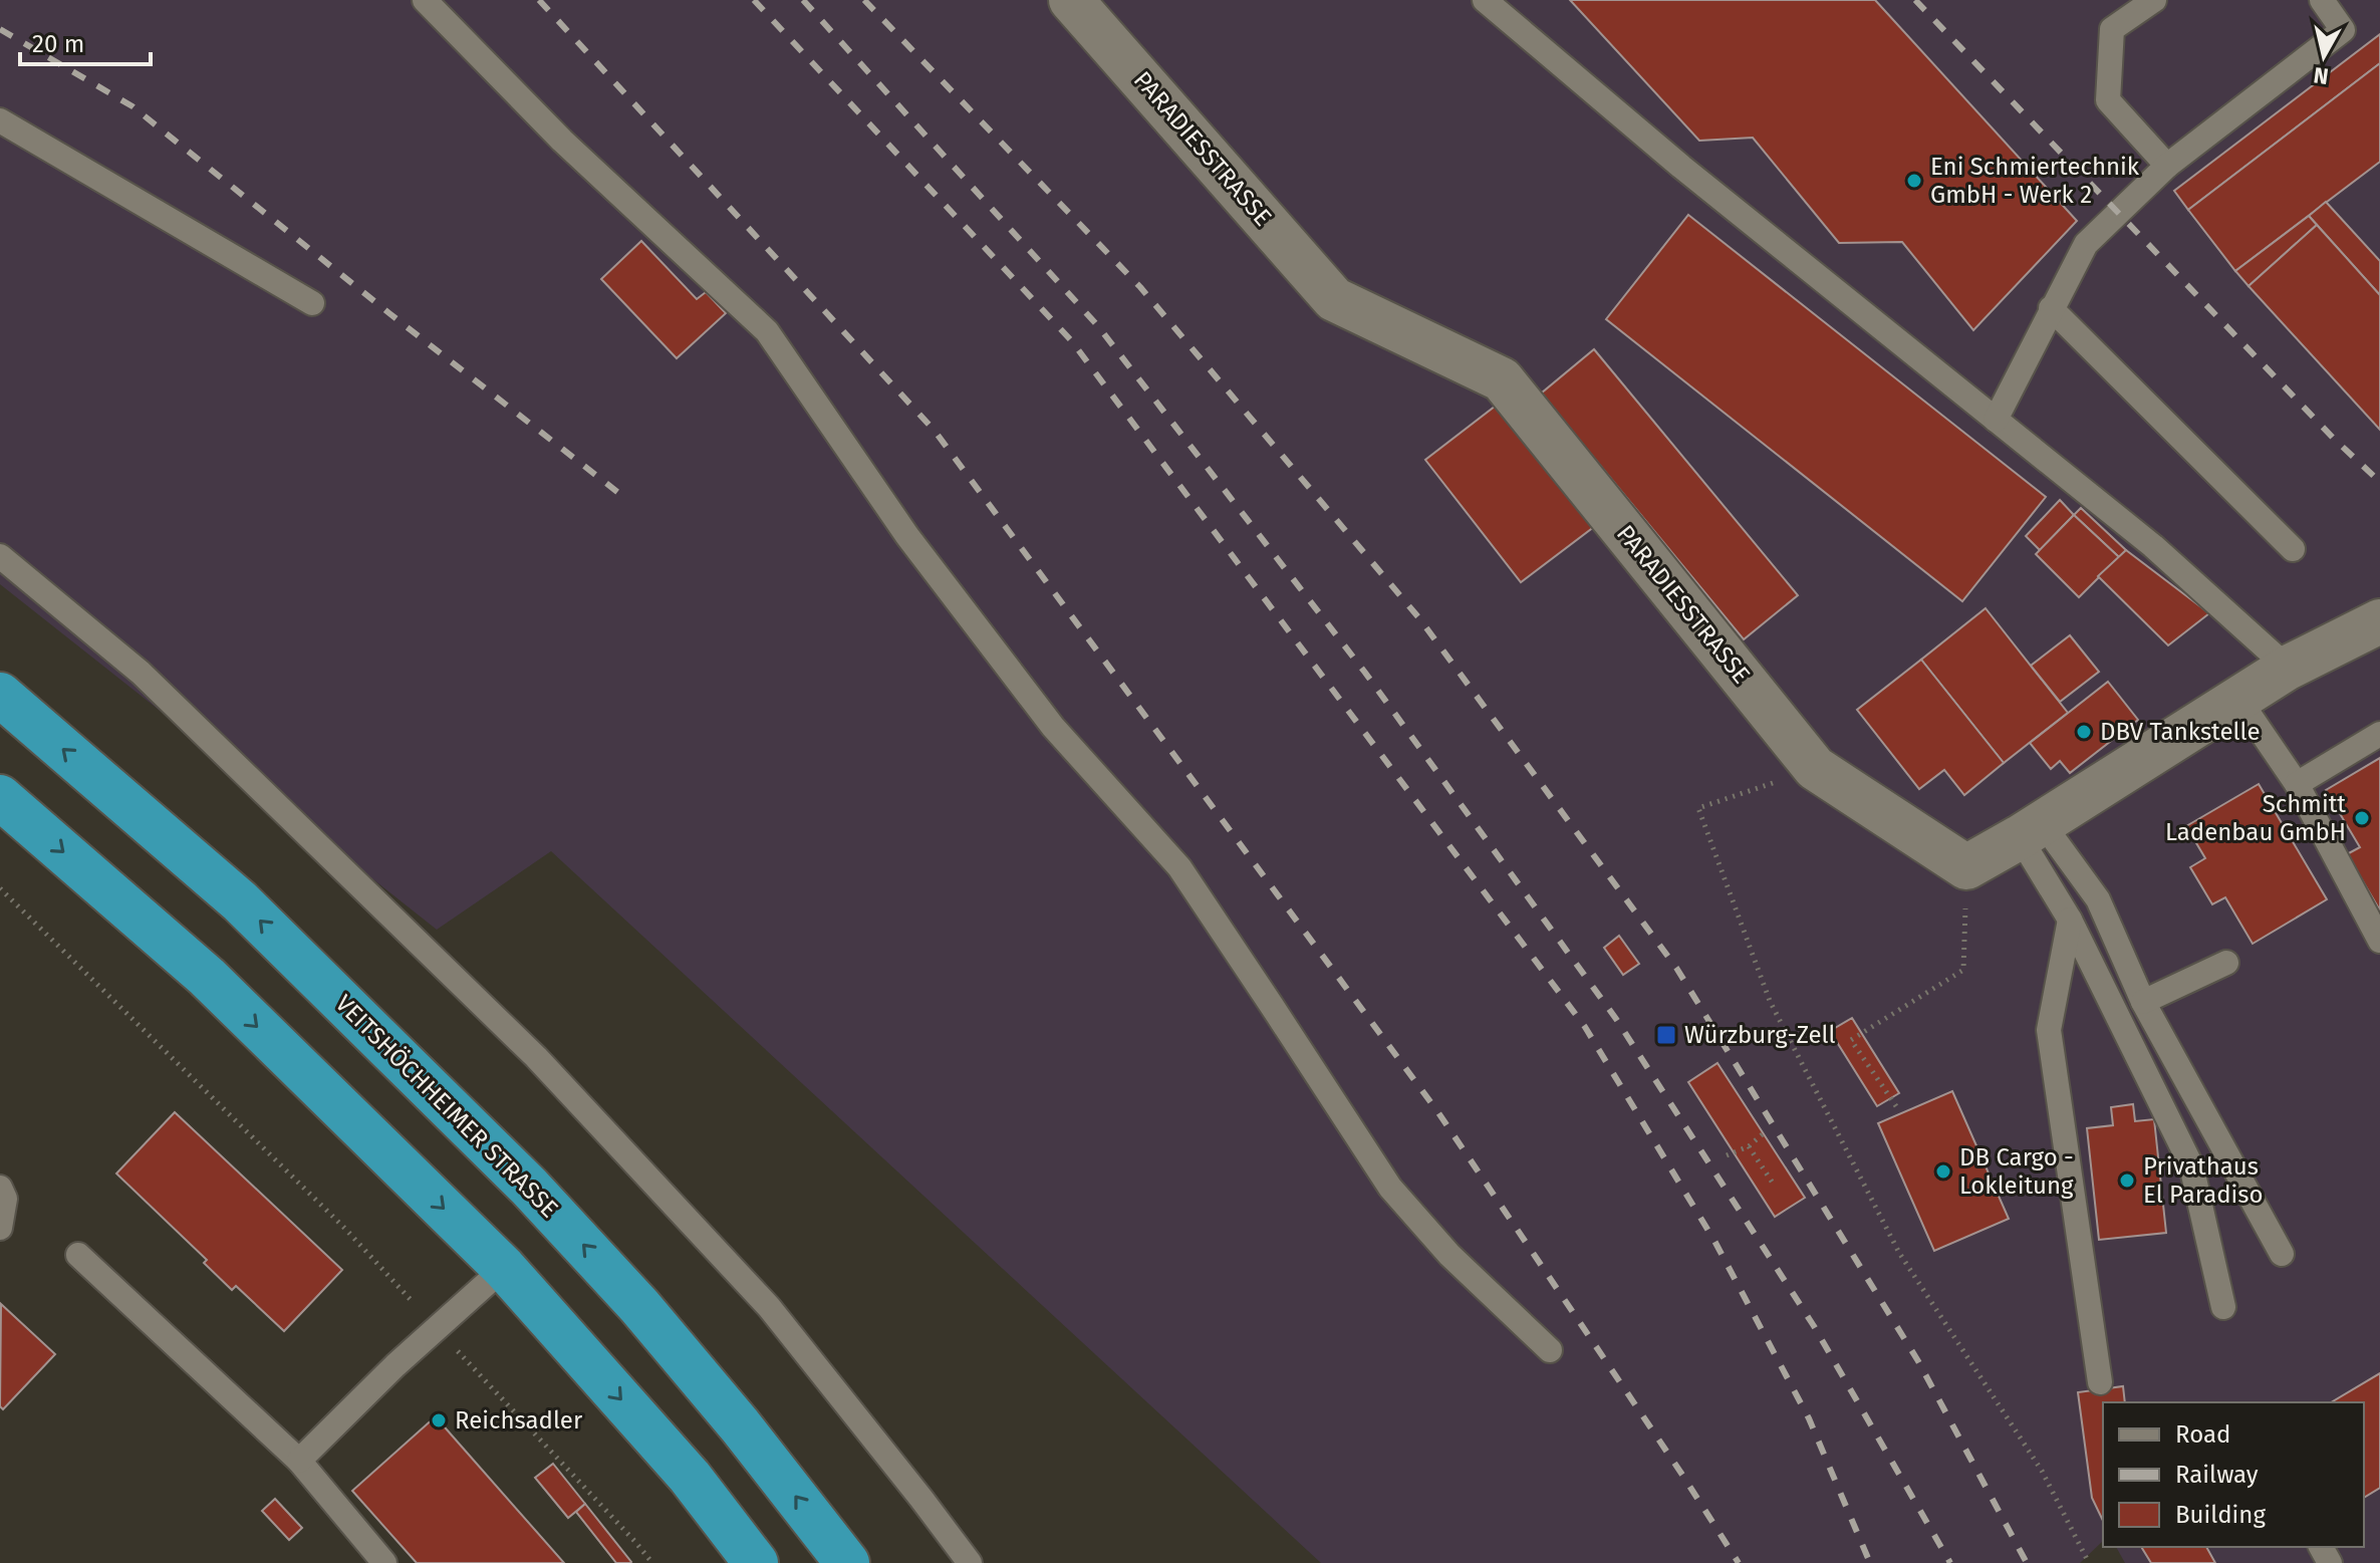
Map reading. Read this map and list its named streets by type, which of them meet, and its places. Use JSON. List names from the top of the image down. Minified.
{"streets":{"highway":["VEITSHÖCHHEIMER STRASSE"],"street":["PARADIESSTRASSE"]},"places":{"other":["Eni Schmiertechnik GmbH - Werk 2","DBV Tankstelle","Schmitt Ladenbau GmbH","DB Cargo - Lokleitung","Privathaus El Paradiso","Reichsadler"],"transit":["Würzburg-Zell"]},"legend":["Road","Railway","Building"],"scale_bar":"20 m","north":"bottom"}
